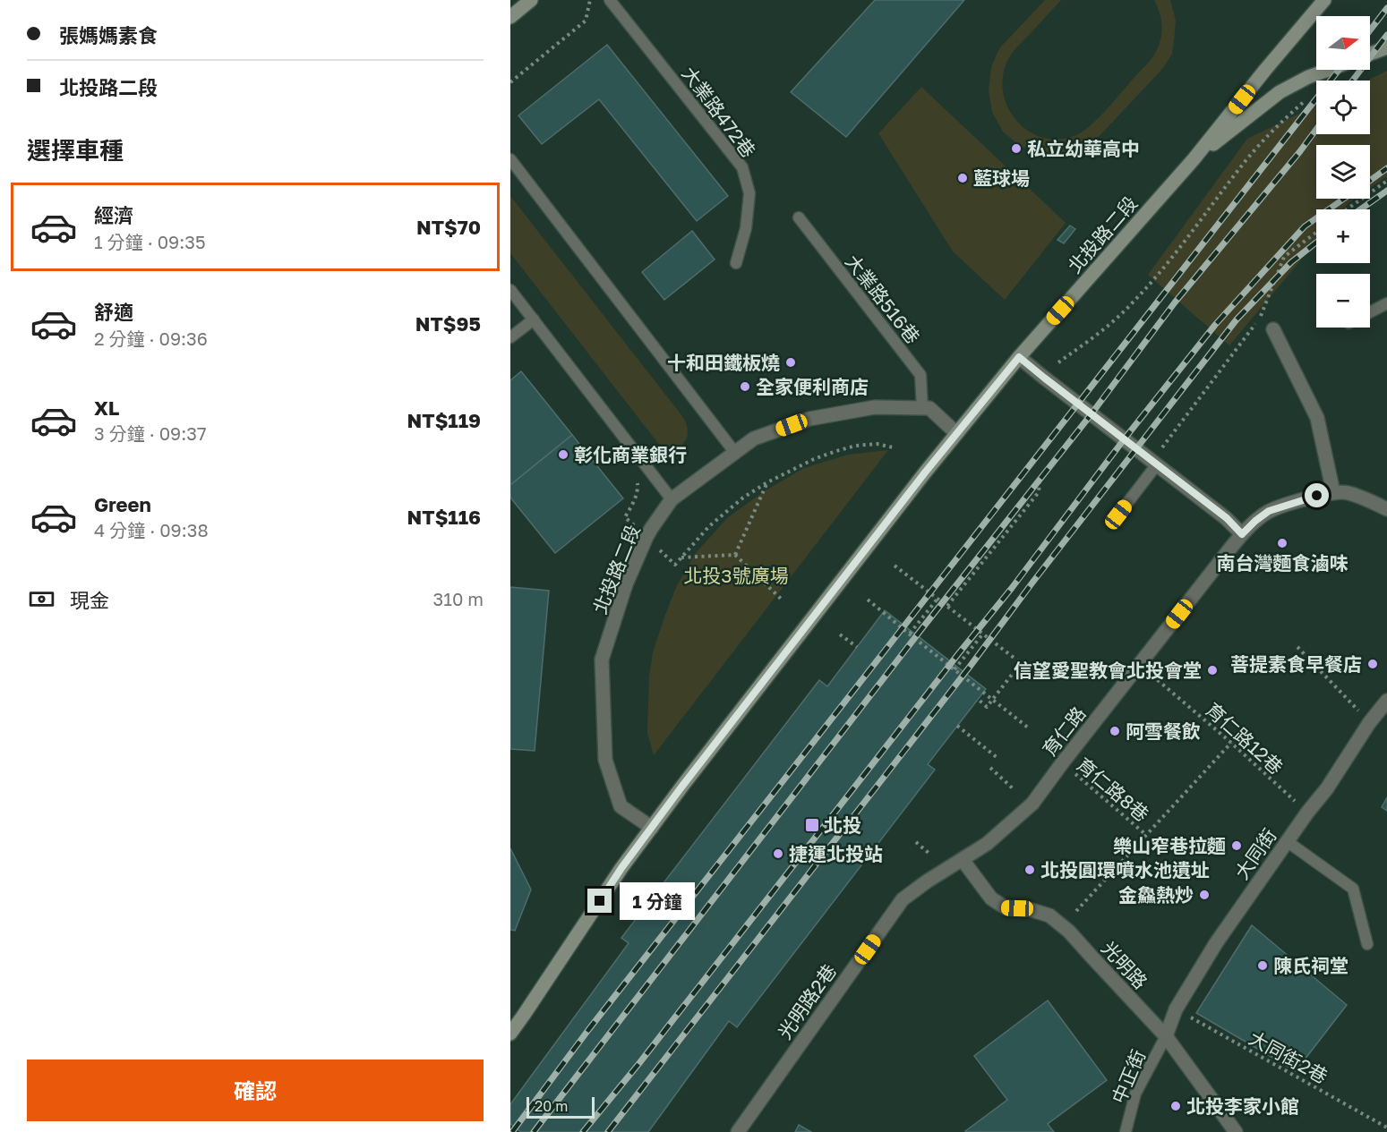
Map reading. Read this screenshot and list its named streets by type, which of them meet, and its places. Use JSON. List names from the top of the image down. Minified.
{"streets":{"street":["北投路二段","育仁路","大同街","光明路","光明路2巷"],"lane":["大業路472巷","大業路516巷","中正街"],"path":["育仁路12巷","育仁路8巷","大同街2巷"]},"crossings":[["北投路二段","大業路516巷"],["育仁路","育仁路12巷"],["育仁路","育仁路8巷"],["育仁路","光明路"],["育仁路","光明路2巷"],["育仁路12巷","大同街"],["大同街","光明路"],["大同街","大同街2巷"],["大同街","中正街"],["光明路","光明路2巷"],["光明路","中正街"]],"parks":["北投3號廣場"],"places":{"other":["私立幼華高中","藍球場","十和田鐵板燒","全家便利商店","彰化商業銀行","南台灣麵食滷味","菩提素食早餐店","信望愛聖教會北投會堂","阿雪餐飲","樂山窄巷拉麵","捷運北投站","北投圓環噴水池遺址","金鱻熱炒","陳氏祠堂","北投李家小館"],"transit":["北投"]},"scale_bar":"20 m","north":"right","page":{"banner":["張媽媽素食","北投路二段"],"map_buttons":["+","−"],"heading":"選擇車種","list":[{"name":"經濟","note":"1 分鐘 · 09:35","value":"NT$70"},{"name":"舒適","note":"2 分鐘 · 09:36","value":"NT$95"},{"name":"XL","note":"3 分鐘 · 09:37","value":"NT$119"},{"name":"Green","note":"4 分鐘 · 09:38","value":"NT$116"}],"pay":["現金","310 m"],"bubble":"1 分鐘","buttons":"確認","scale":"20 m"}}
